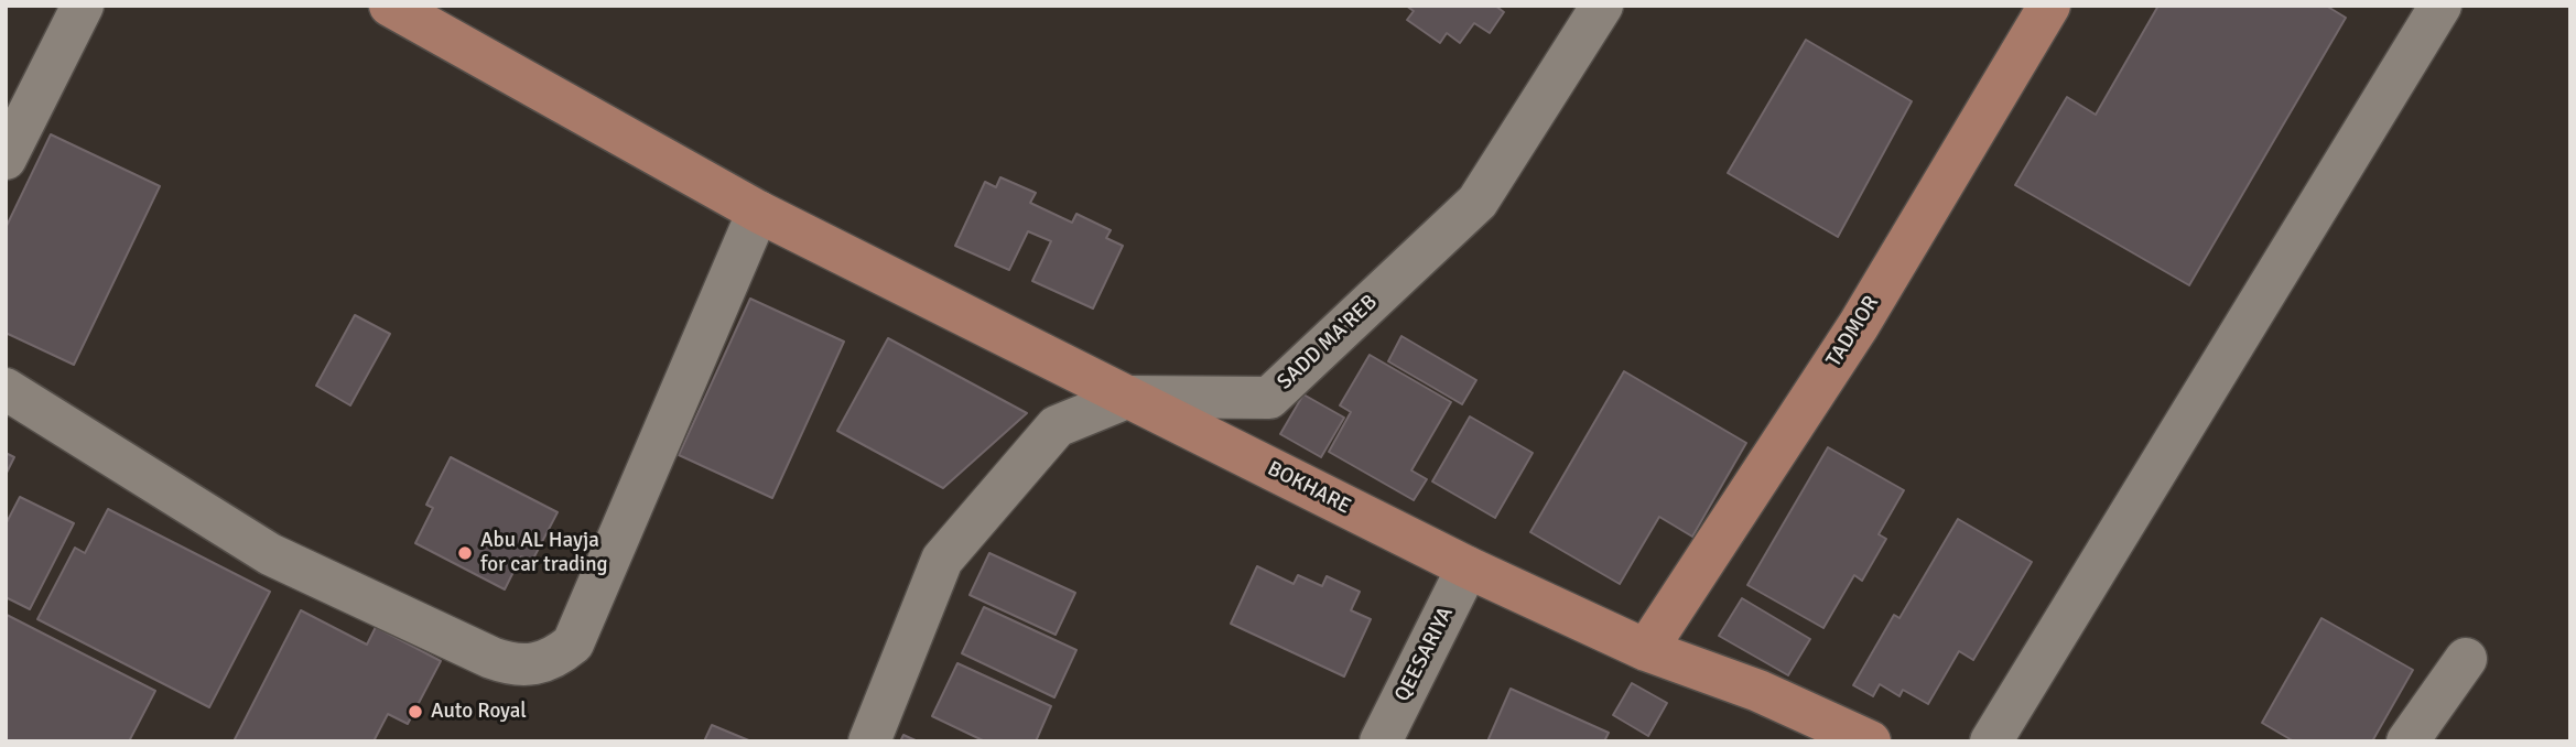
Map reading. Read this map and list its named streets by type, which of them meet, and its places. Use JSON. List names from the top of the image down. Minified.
{"streets":{"street":["TADMOR","SADD MA'REB","BOKHARE","QEESARIYA"]},"crossings":[["TADMOR","BOKHARE"],["SADD MA'REB","BOKHARE"],["BOKHARE","QEESARIYA"]],"places":["Abu AL Hayja for car trading","Auto Royal"]}
